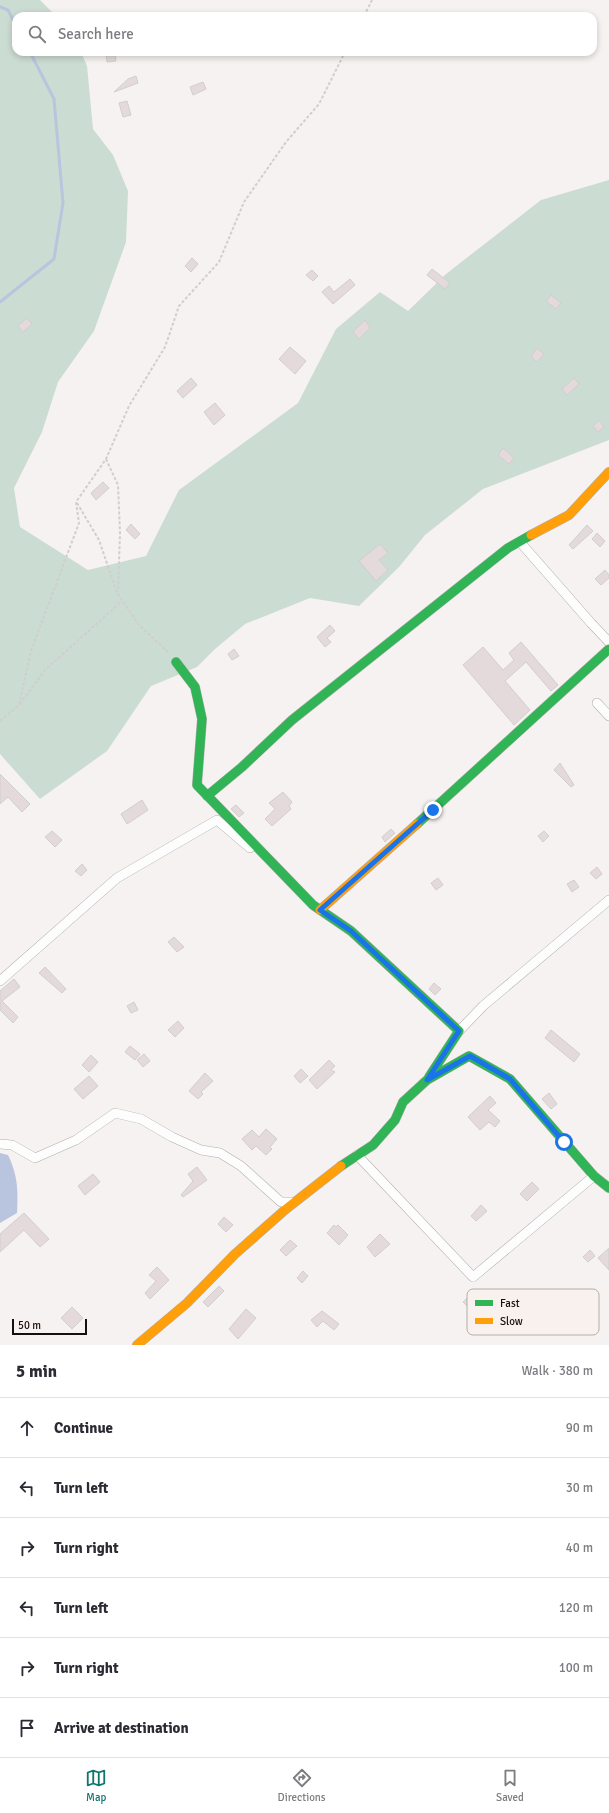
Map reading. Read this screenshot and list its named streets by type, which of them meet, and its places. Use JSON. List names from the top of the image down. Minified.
{"legend":["Fast","Slow"],"scale_bar":"50 m","page":{"search":"Search here","scale":"50 m","heading":["5 min","Walk · 380 m"],"list":[["Continue","90 m"],["Turn left","30 m"],["Turn right","40 m"],["Turn left","120 m"],["Turn right","100 m"],"Arrive at destination"],"nav":["Map","Directions","Saved"]}}
